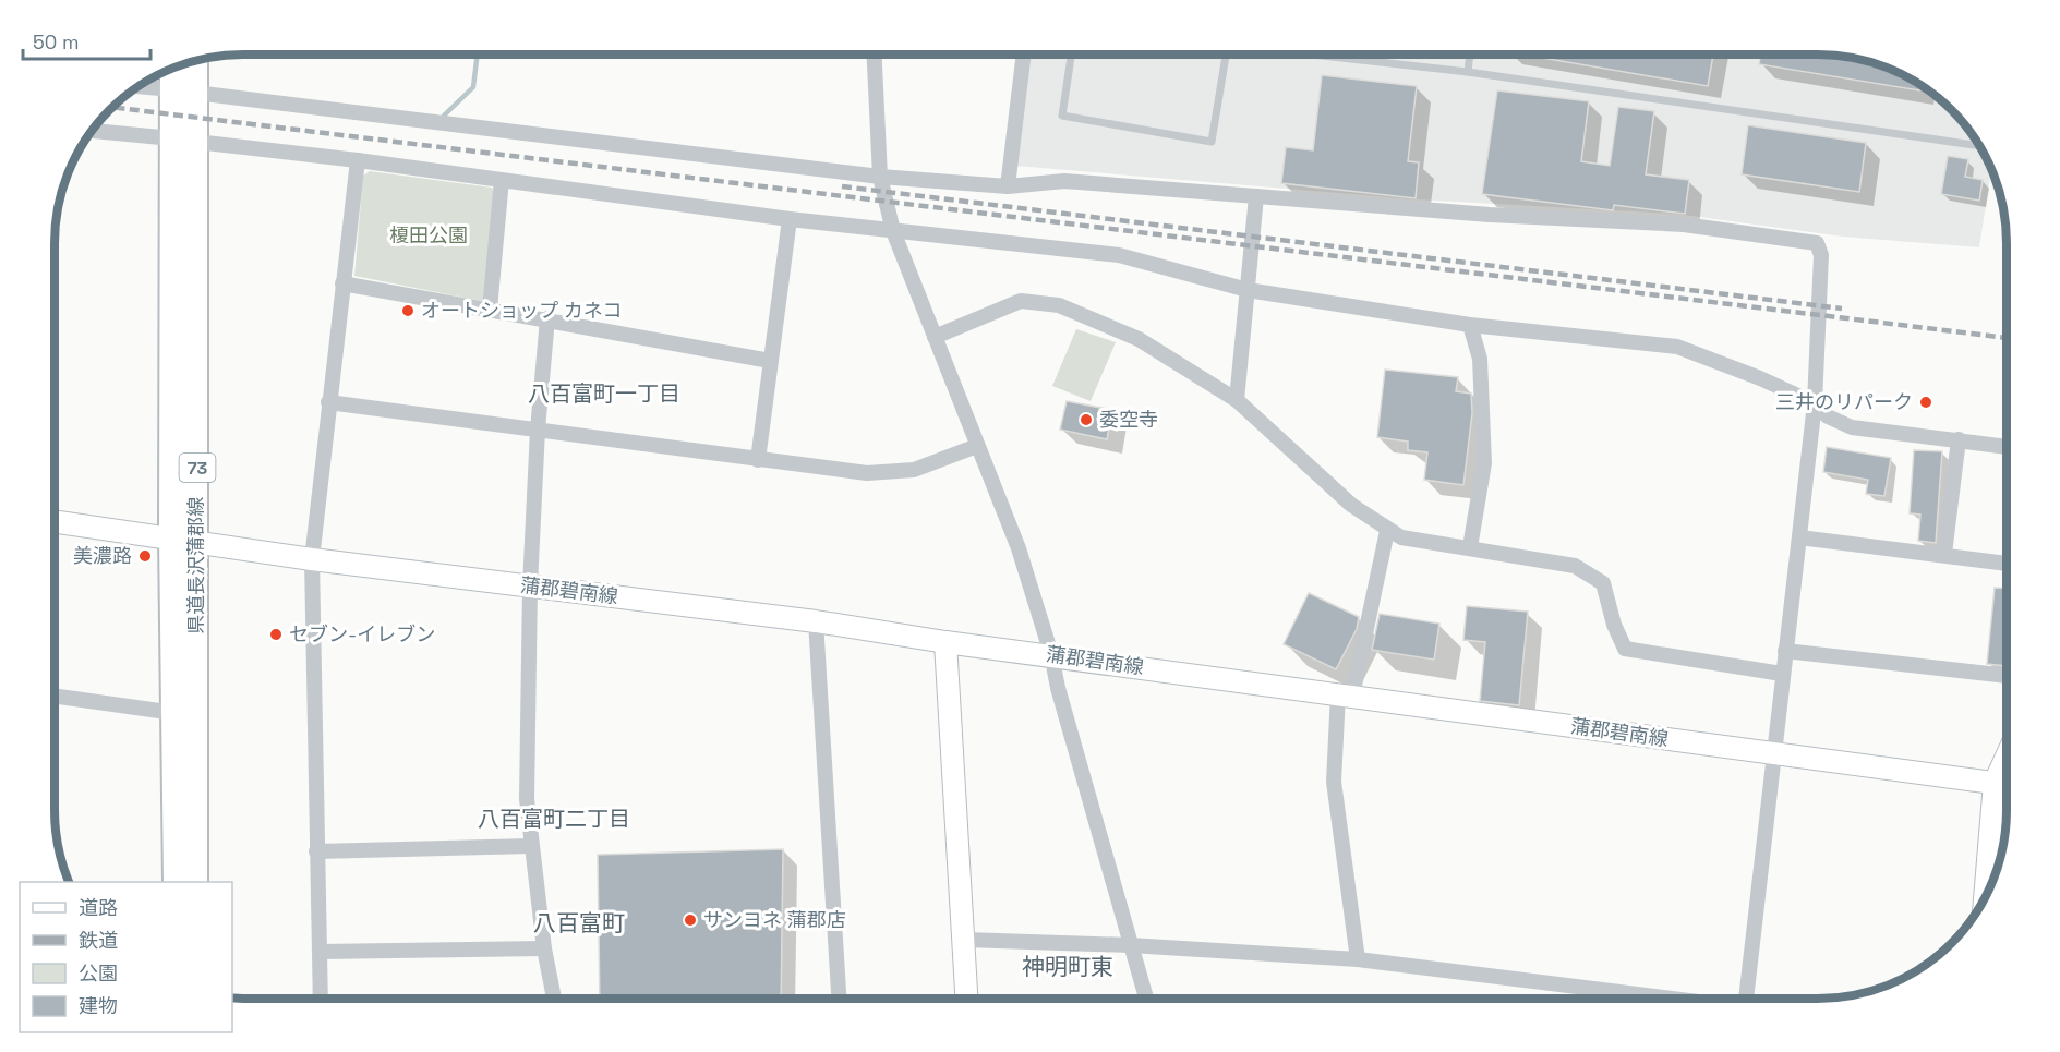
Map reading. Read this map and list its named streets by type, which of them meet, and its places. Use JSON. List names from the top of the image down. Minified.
{"streets":{"main road":["73","県道長沢蒲郡線","蒲郡碧南線"]},"crossings":[["県道長沢蒲郡線","蒲郡碧南線"]],"districts":["八百富町一丁目","八百富町二丁目","八百富町","神明町東"],"parks":["榎田公園"],"places":["オートショップ カネコ","三井のリパーク","委空寺","美濃路","セブン-イレブン","サンヨネ 蒲郡店"],"legend":["道路","鉄道","公園","建物"],"scale_bar":"50 m"}
